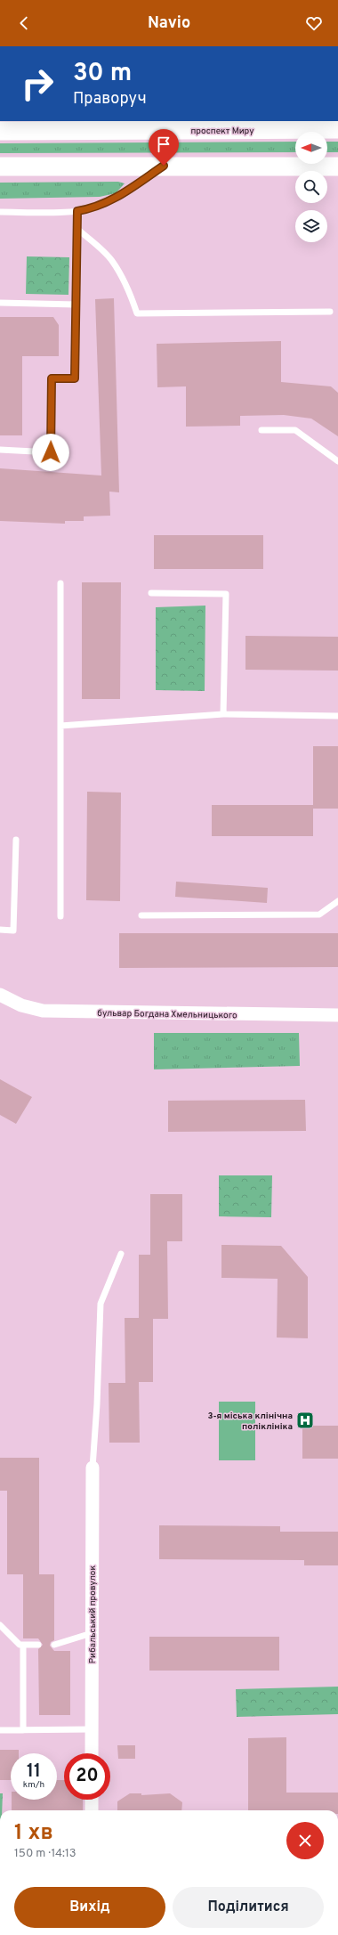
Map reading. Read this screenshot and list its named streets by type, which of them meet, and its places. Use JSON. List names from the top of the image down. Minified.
{"streets":{"main road":["проспект Миру"],"street":["бульвар Богдана Хмельницького","Рибальський провулок"]},"places":{"hospital":["3-я міська клінічна поліклініка"]},"north":"left","page":{"header":"Navio","turn":["30 m","Праворуч"],"speed":"11 km/h","limit":"20","heading":["1 хв","150 m · 14:13"],"buttons":["Вихід","Поділитися"]}}
